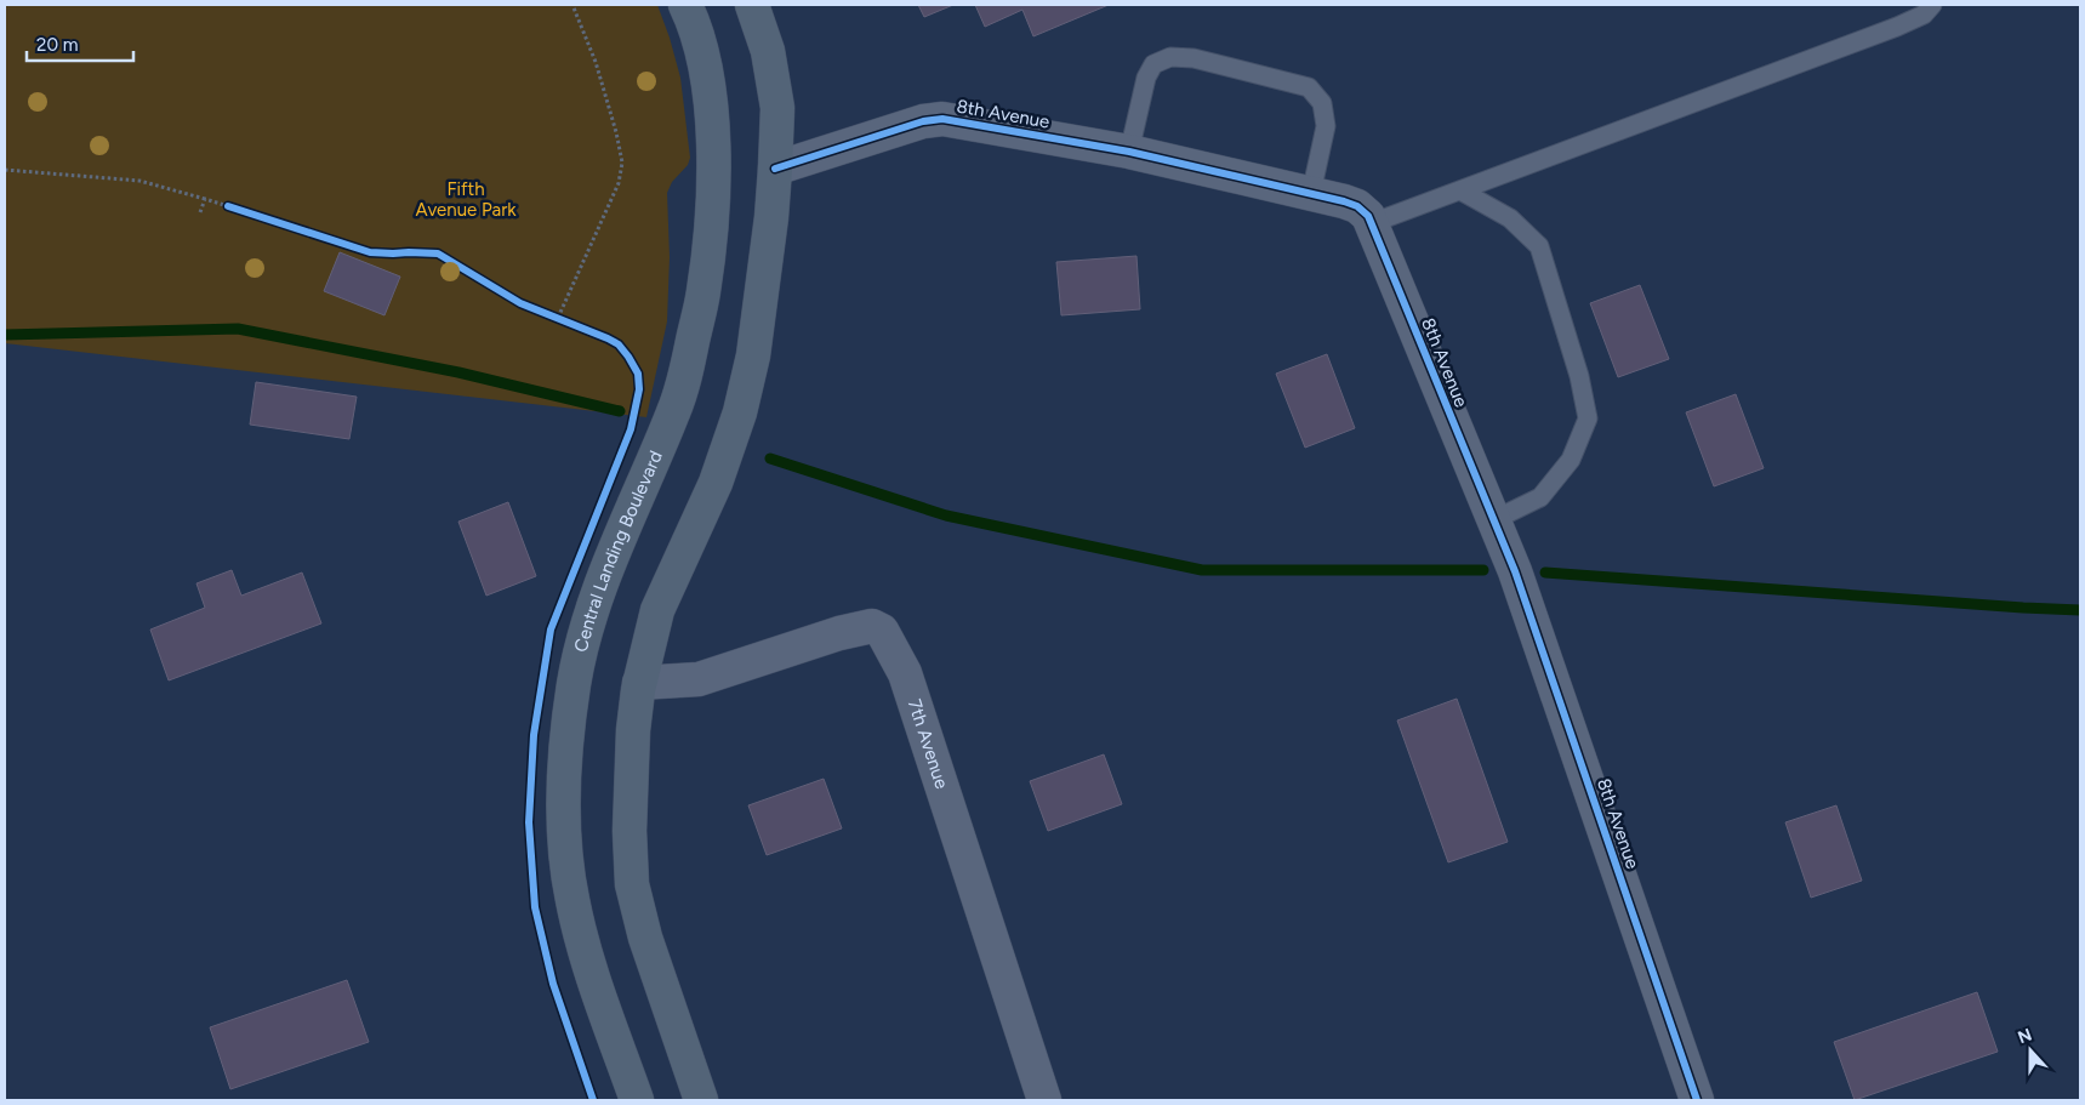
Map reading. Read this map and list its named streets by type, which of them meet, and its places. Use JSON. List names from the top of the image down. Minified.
{"streets":{"street":["8th Avenue","Central Landing Boulevard","7th Avenue"]},"parks":["Fifth Avenue Park"],"scale_bar":"20 m","north":"top"}
